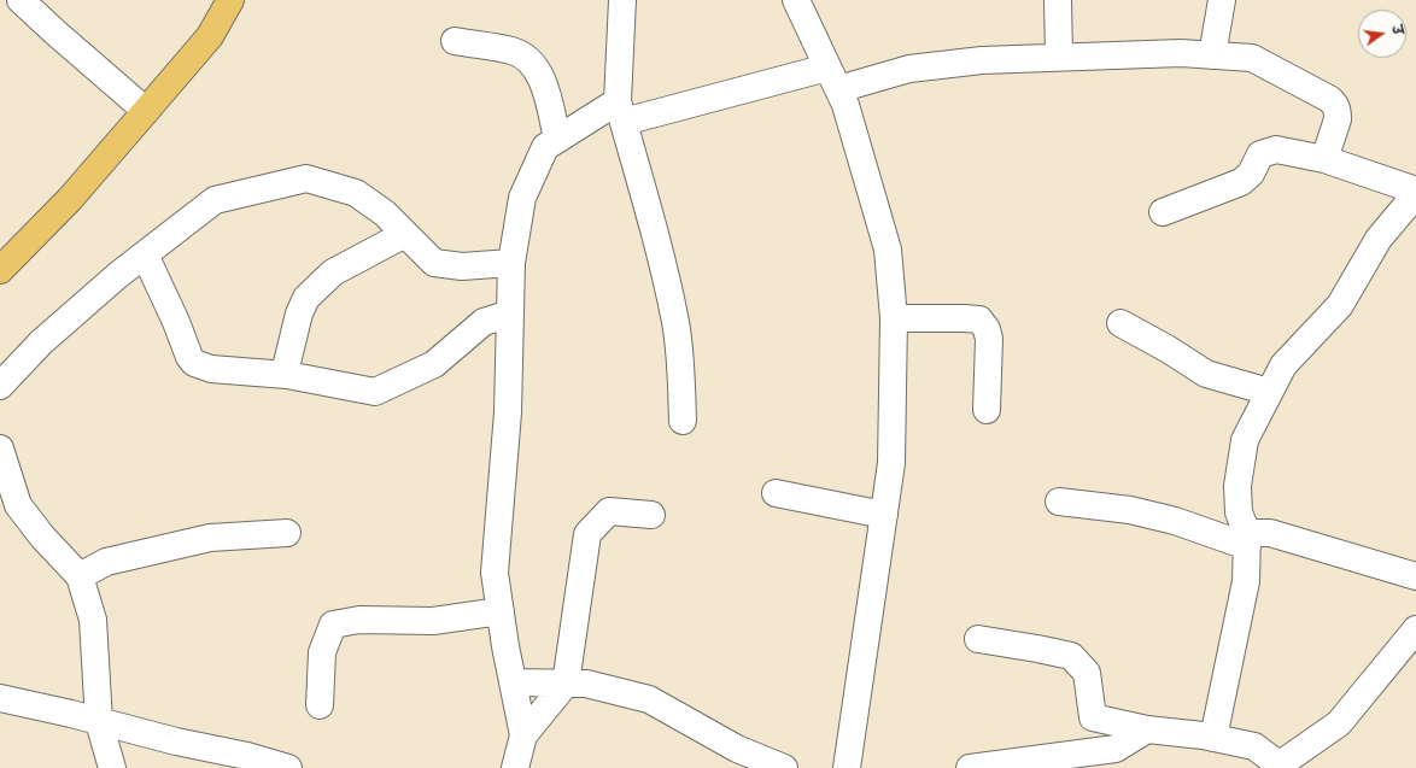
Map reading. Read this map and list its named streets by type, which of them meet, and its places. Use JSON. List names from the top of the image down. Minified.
{"north":"right"}
